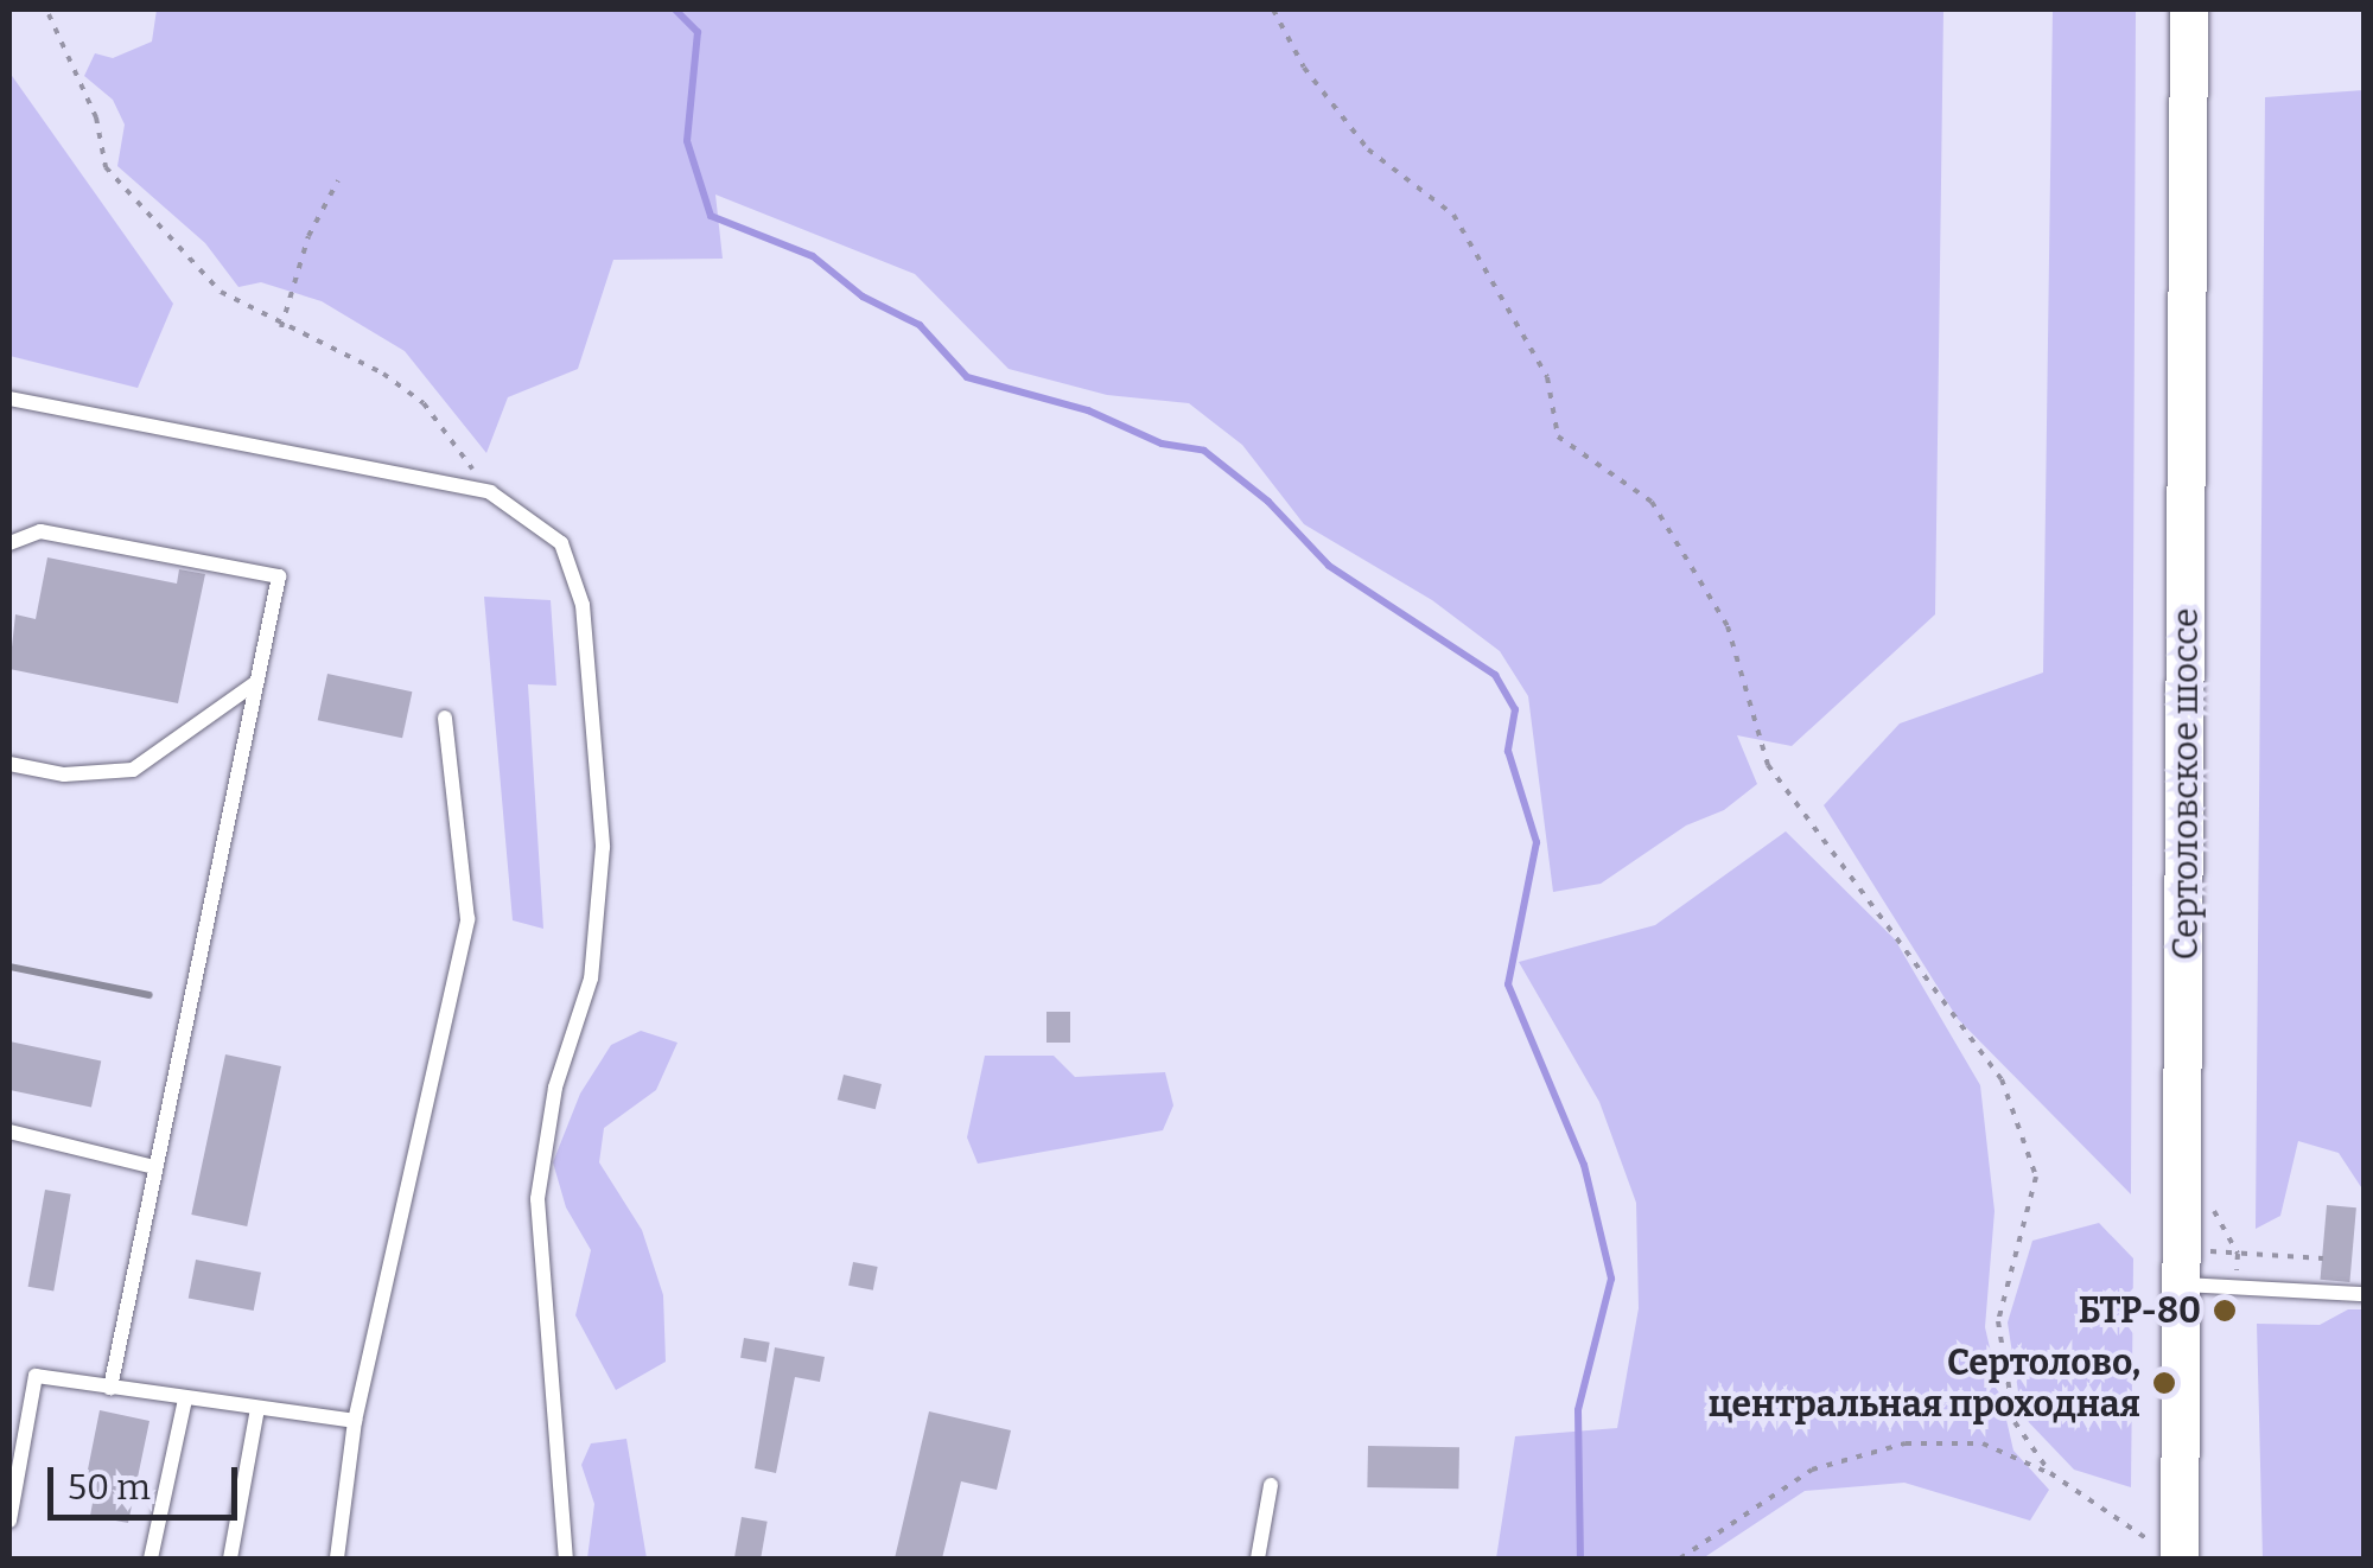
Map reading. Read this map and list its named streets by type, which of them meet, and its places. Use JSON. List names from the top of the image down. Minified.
{"streets":{"main road":["Сертоловское шоссе"]},"places":["БТР-80","Сертолово, центральная проходная"],"scale_bar":"50 m"}
